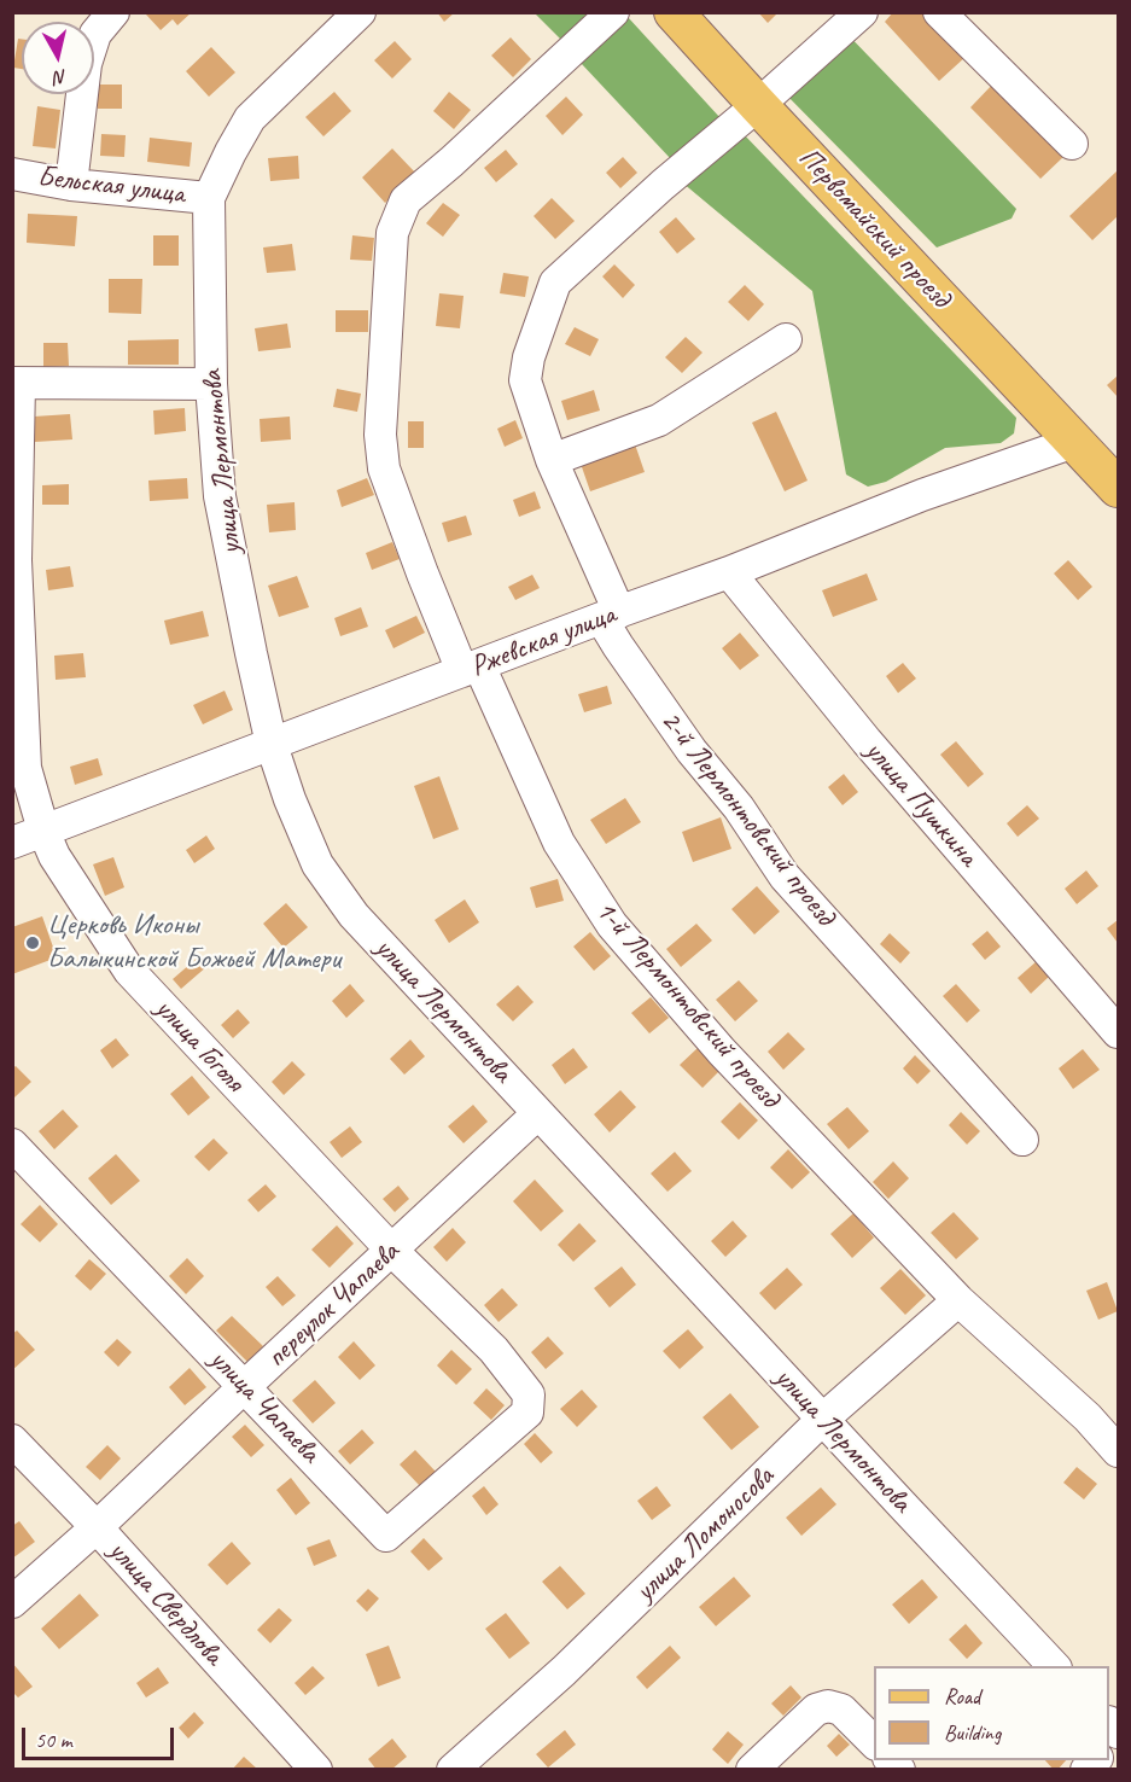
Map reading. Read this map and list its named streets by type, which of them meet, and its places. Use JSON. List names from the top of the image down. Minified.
{"streets":{"main road":["Первомайский проезд"],"street":["Бельская улица","улица Лермонтова","Ржевская улица","улица Пушкина","2-й Лермонтовский проезд","1-й Лермонтовский проезд","улица Гоголя","переулок Чапаева","улица Чапаева","улица Ломоносова","улица Свердлова"]},"crossings":[["Бельская улица","улица Лермонтова"],["Первомайский проезд","Ржевская улица"],["Первомайский проезд","2-й Лермонтовский проезд"],["улица Лермонтова","Ржевская улица"],["улица Лермонтова","переулок Чапаева"],["улица Лермонтова","улица Ломоносова"],["Ржевская улица","улица Пушкина"],["Ржевская улица","2-й Лермонтовский проезд"],["Ржевская улица","1-й Лермонтовский проезд"],["Ржевская улица","улица Гоголя"],["1-й Лермонтовский проезд","улица Ломоносова"],["улица Гоголя","переулок Чапаева"],["улица Гоголя","улица Чапаева"],["переулок Чапаева","улица Чапаева"],["переулок Чапаева","улица Свердлова"]],"places":["Церковь Иконы Балыкинской Божьей Матери"],"legend":["Road","Building"],"scale_bar":"50 m","north":"bottom"}
